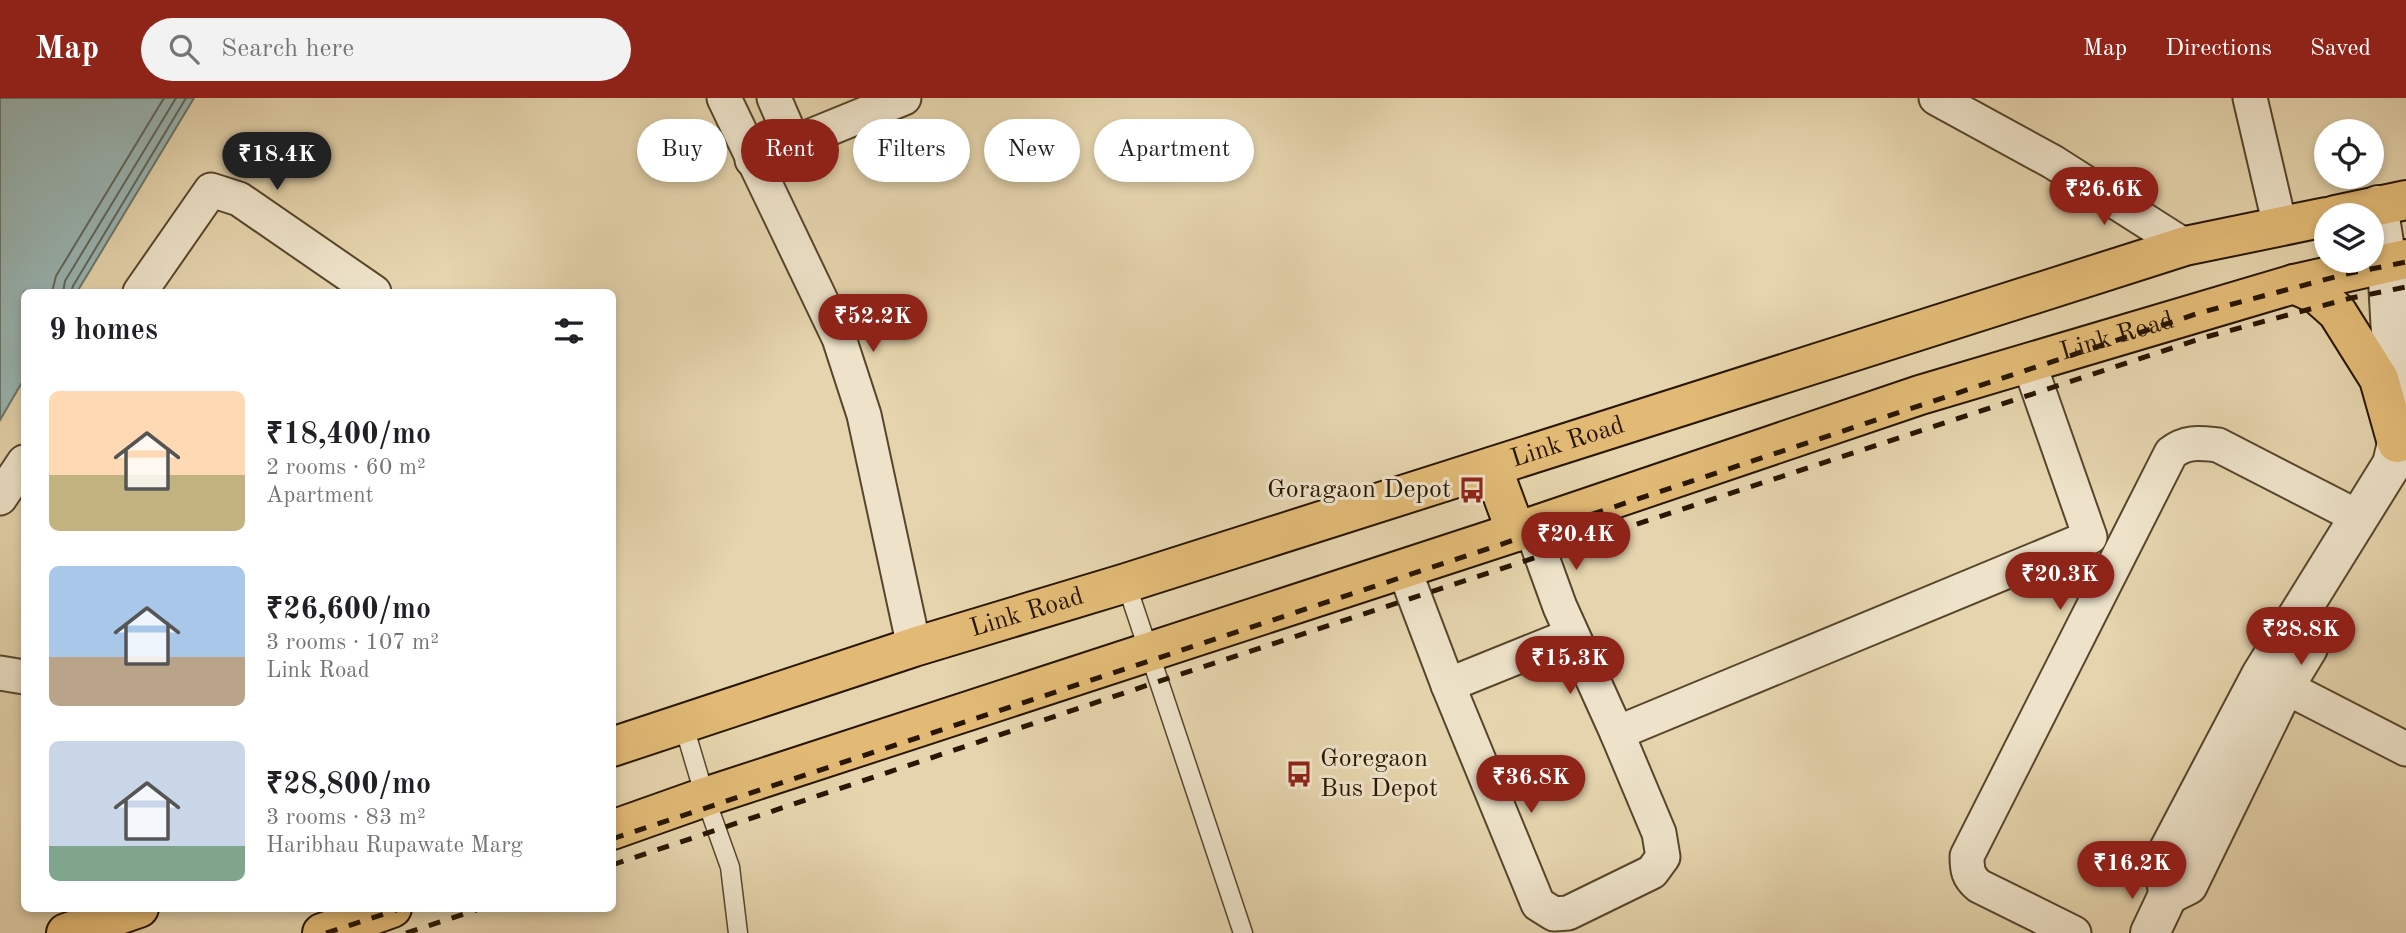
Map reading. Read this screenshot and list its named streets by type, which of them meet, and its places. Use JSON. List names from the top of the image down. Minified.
{"streets":{"main road":["Link Road"]},"places":{"bus stop":["Goragaon Depot","Goregaon Bus Depot"]},"page":{"header":"Map","search":"Search here","nav":["Map","Directions","Saved"],"chip":["Buy","Rent","Filters","New","Apartment"],"price":["₹18.4K","₹26.6K","₹52.2K","₹20.4K","₹20.3K","₹28.8K","₹15.3K","₹36.8K","₹16.2K"],"heading":"9 homes","list":[{"name":"₹18,400/mo","note":"2 rooms · 60 m² · Apartment"},{"name":"₹26,600/mo","note":"3 rooms · 107 m² · Link Road"},{"name":"₹28,800/mo","note":"3 rooms · 83 m² · Haribhau Rupawate Marg"}]}}
